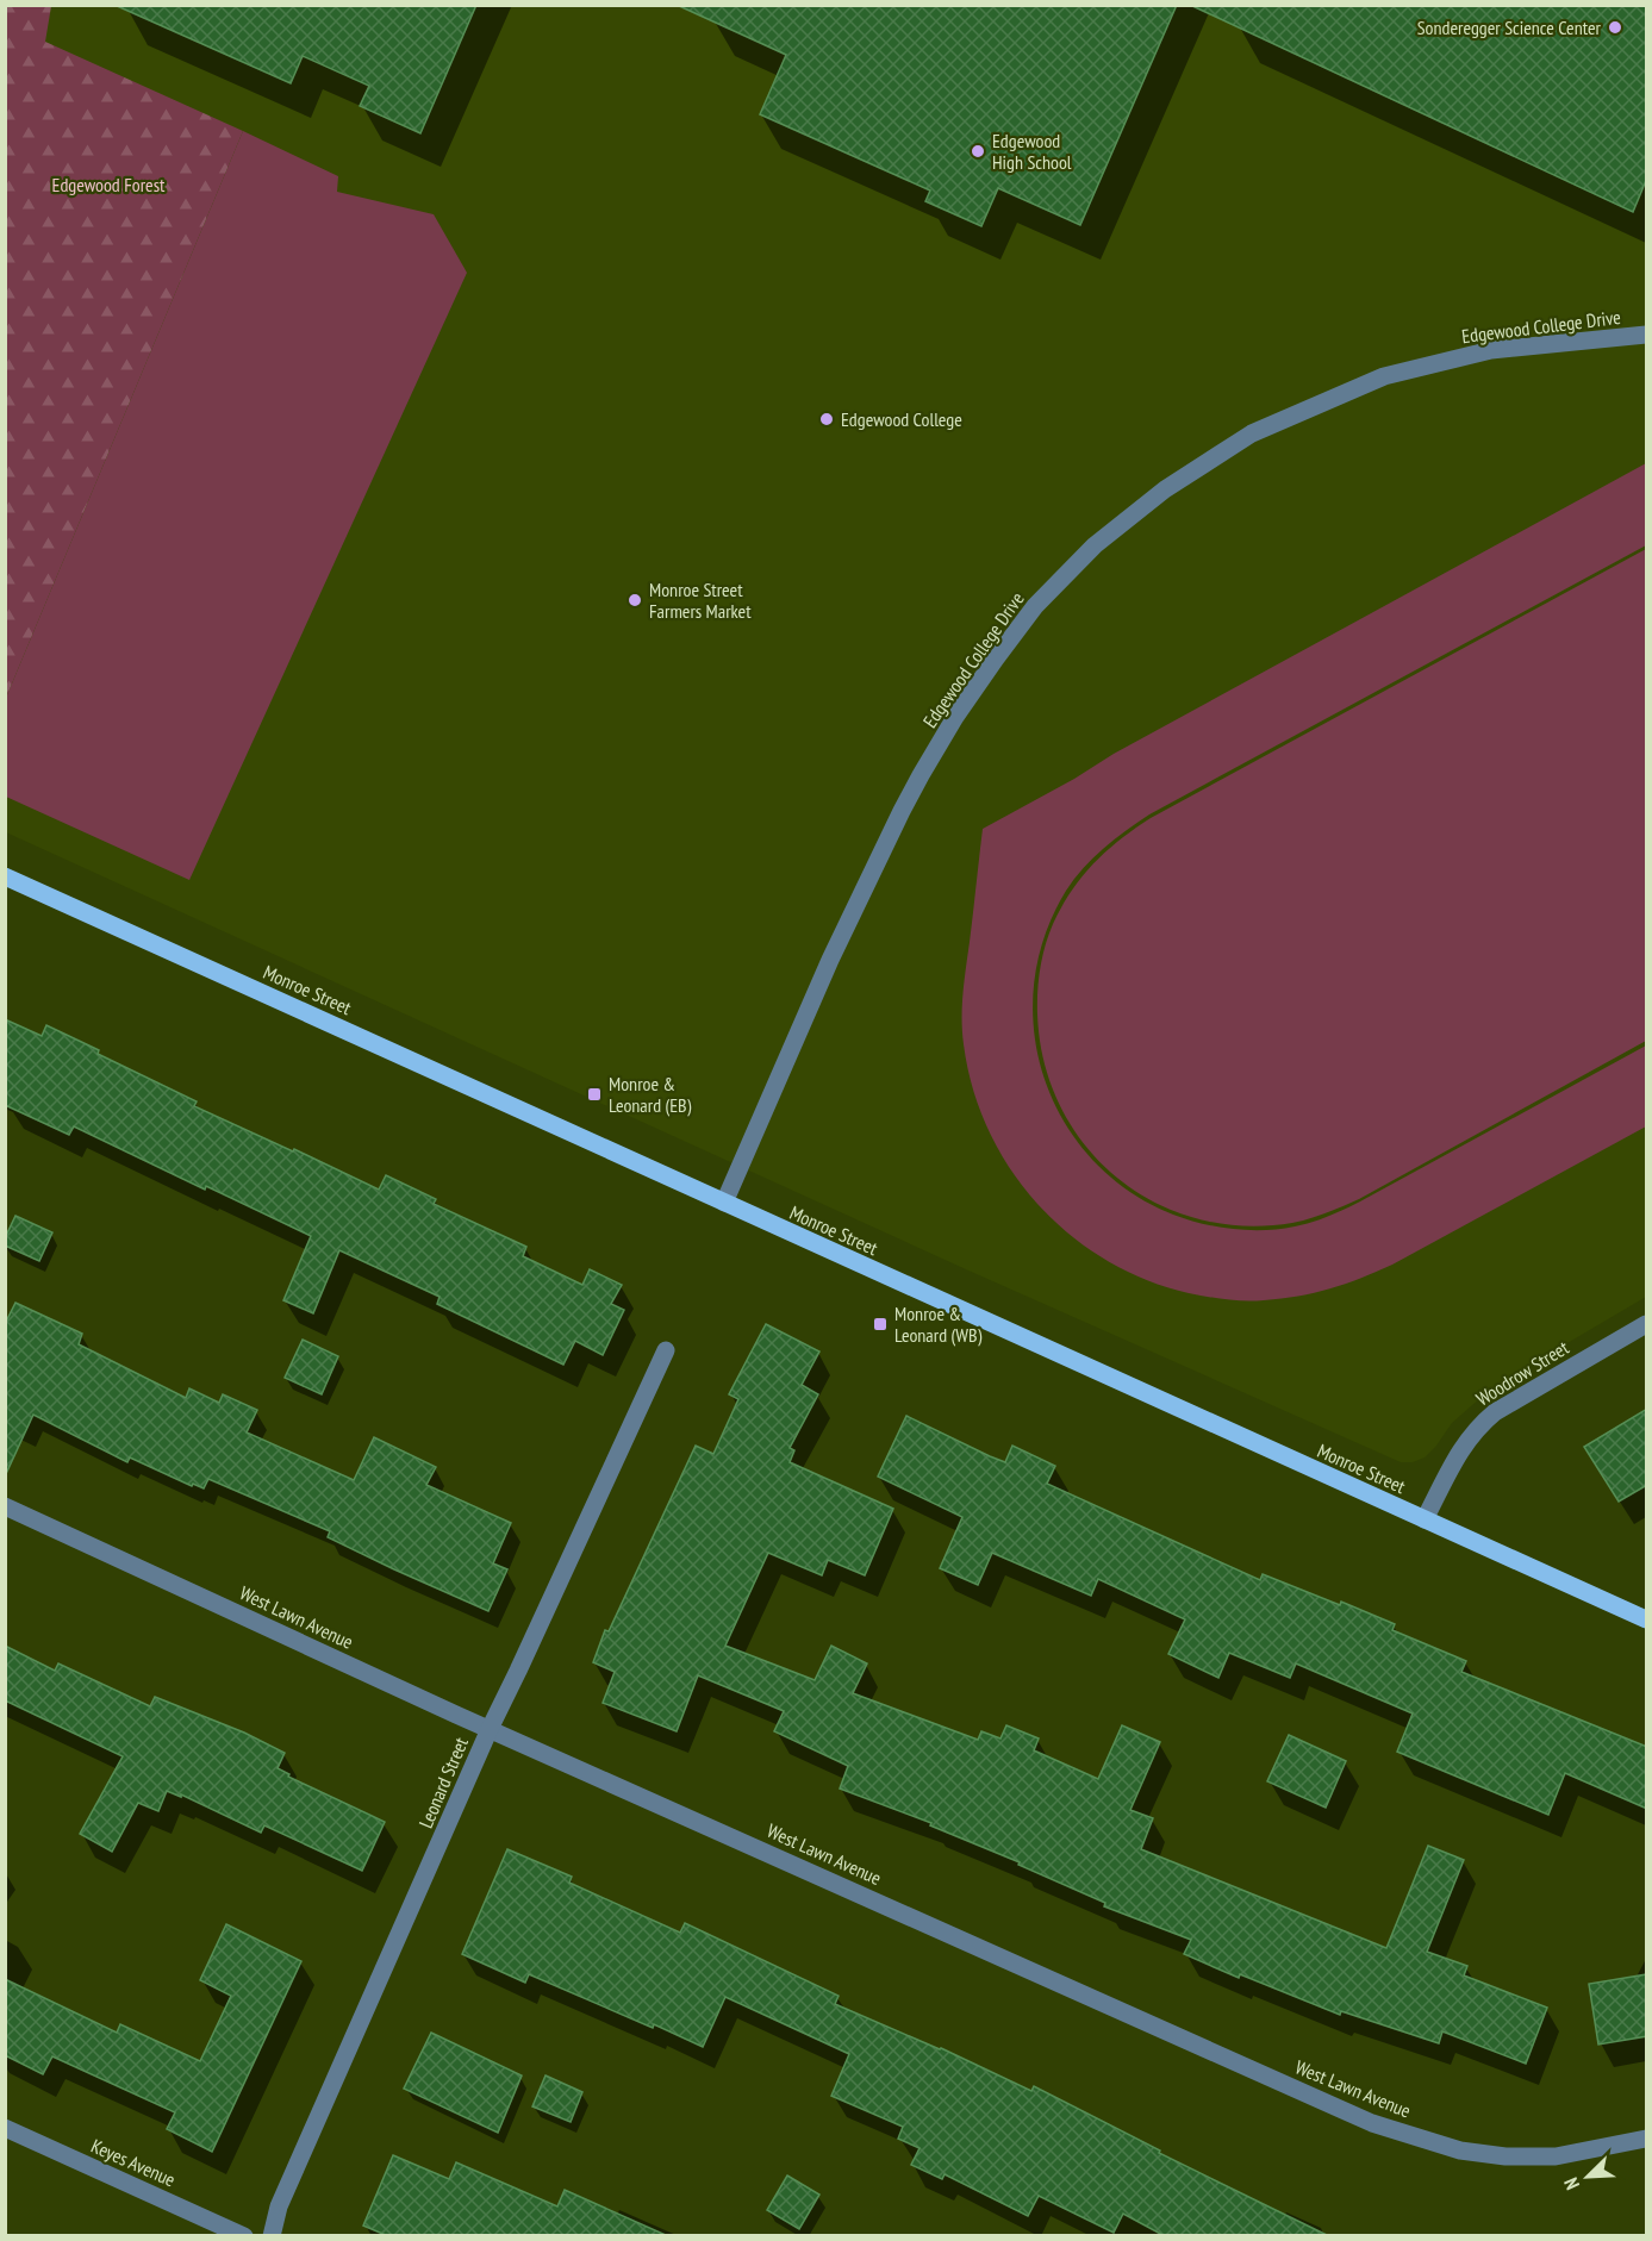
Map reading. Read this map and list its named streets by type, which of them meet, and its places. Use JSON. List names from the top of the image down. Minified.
{"streets":{"main road":["Monroe Street"],"street":["Edgewood College Drive","Woodrow Street","West Lawn Avenue","Leonard Street","Keyes Avenue"]},"crossings":[["Edgewood College Drive","Monroe Street"],["Monroe Street","Woodrow Street"],["West Lawn Avenue","Leonard Street"]],"parks":["Edgewood Forest"],"places":{"other":["Sonderegger Science Center","Edgewood High School","Edgewood College","Monroe Street Farmers Market"],"transit":["Monroe & Leonard (EB)","Monroe & Leonard (WB)"]},"north":"bottom left"}
